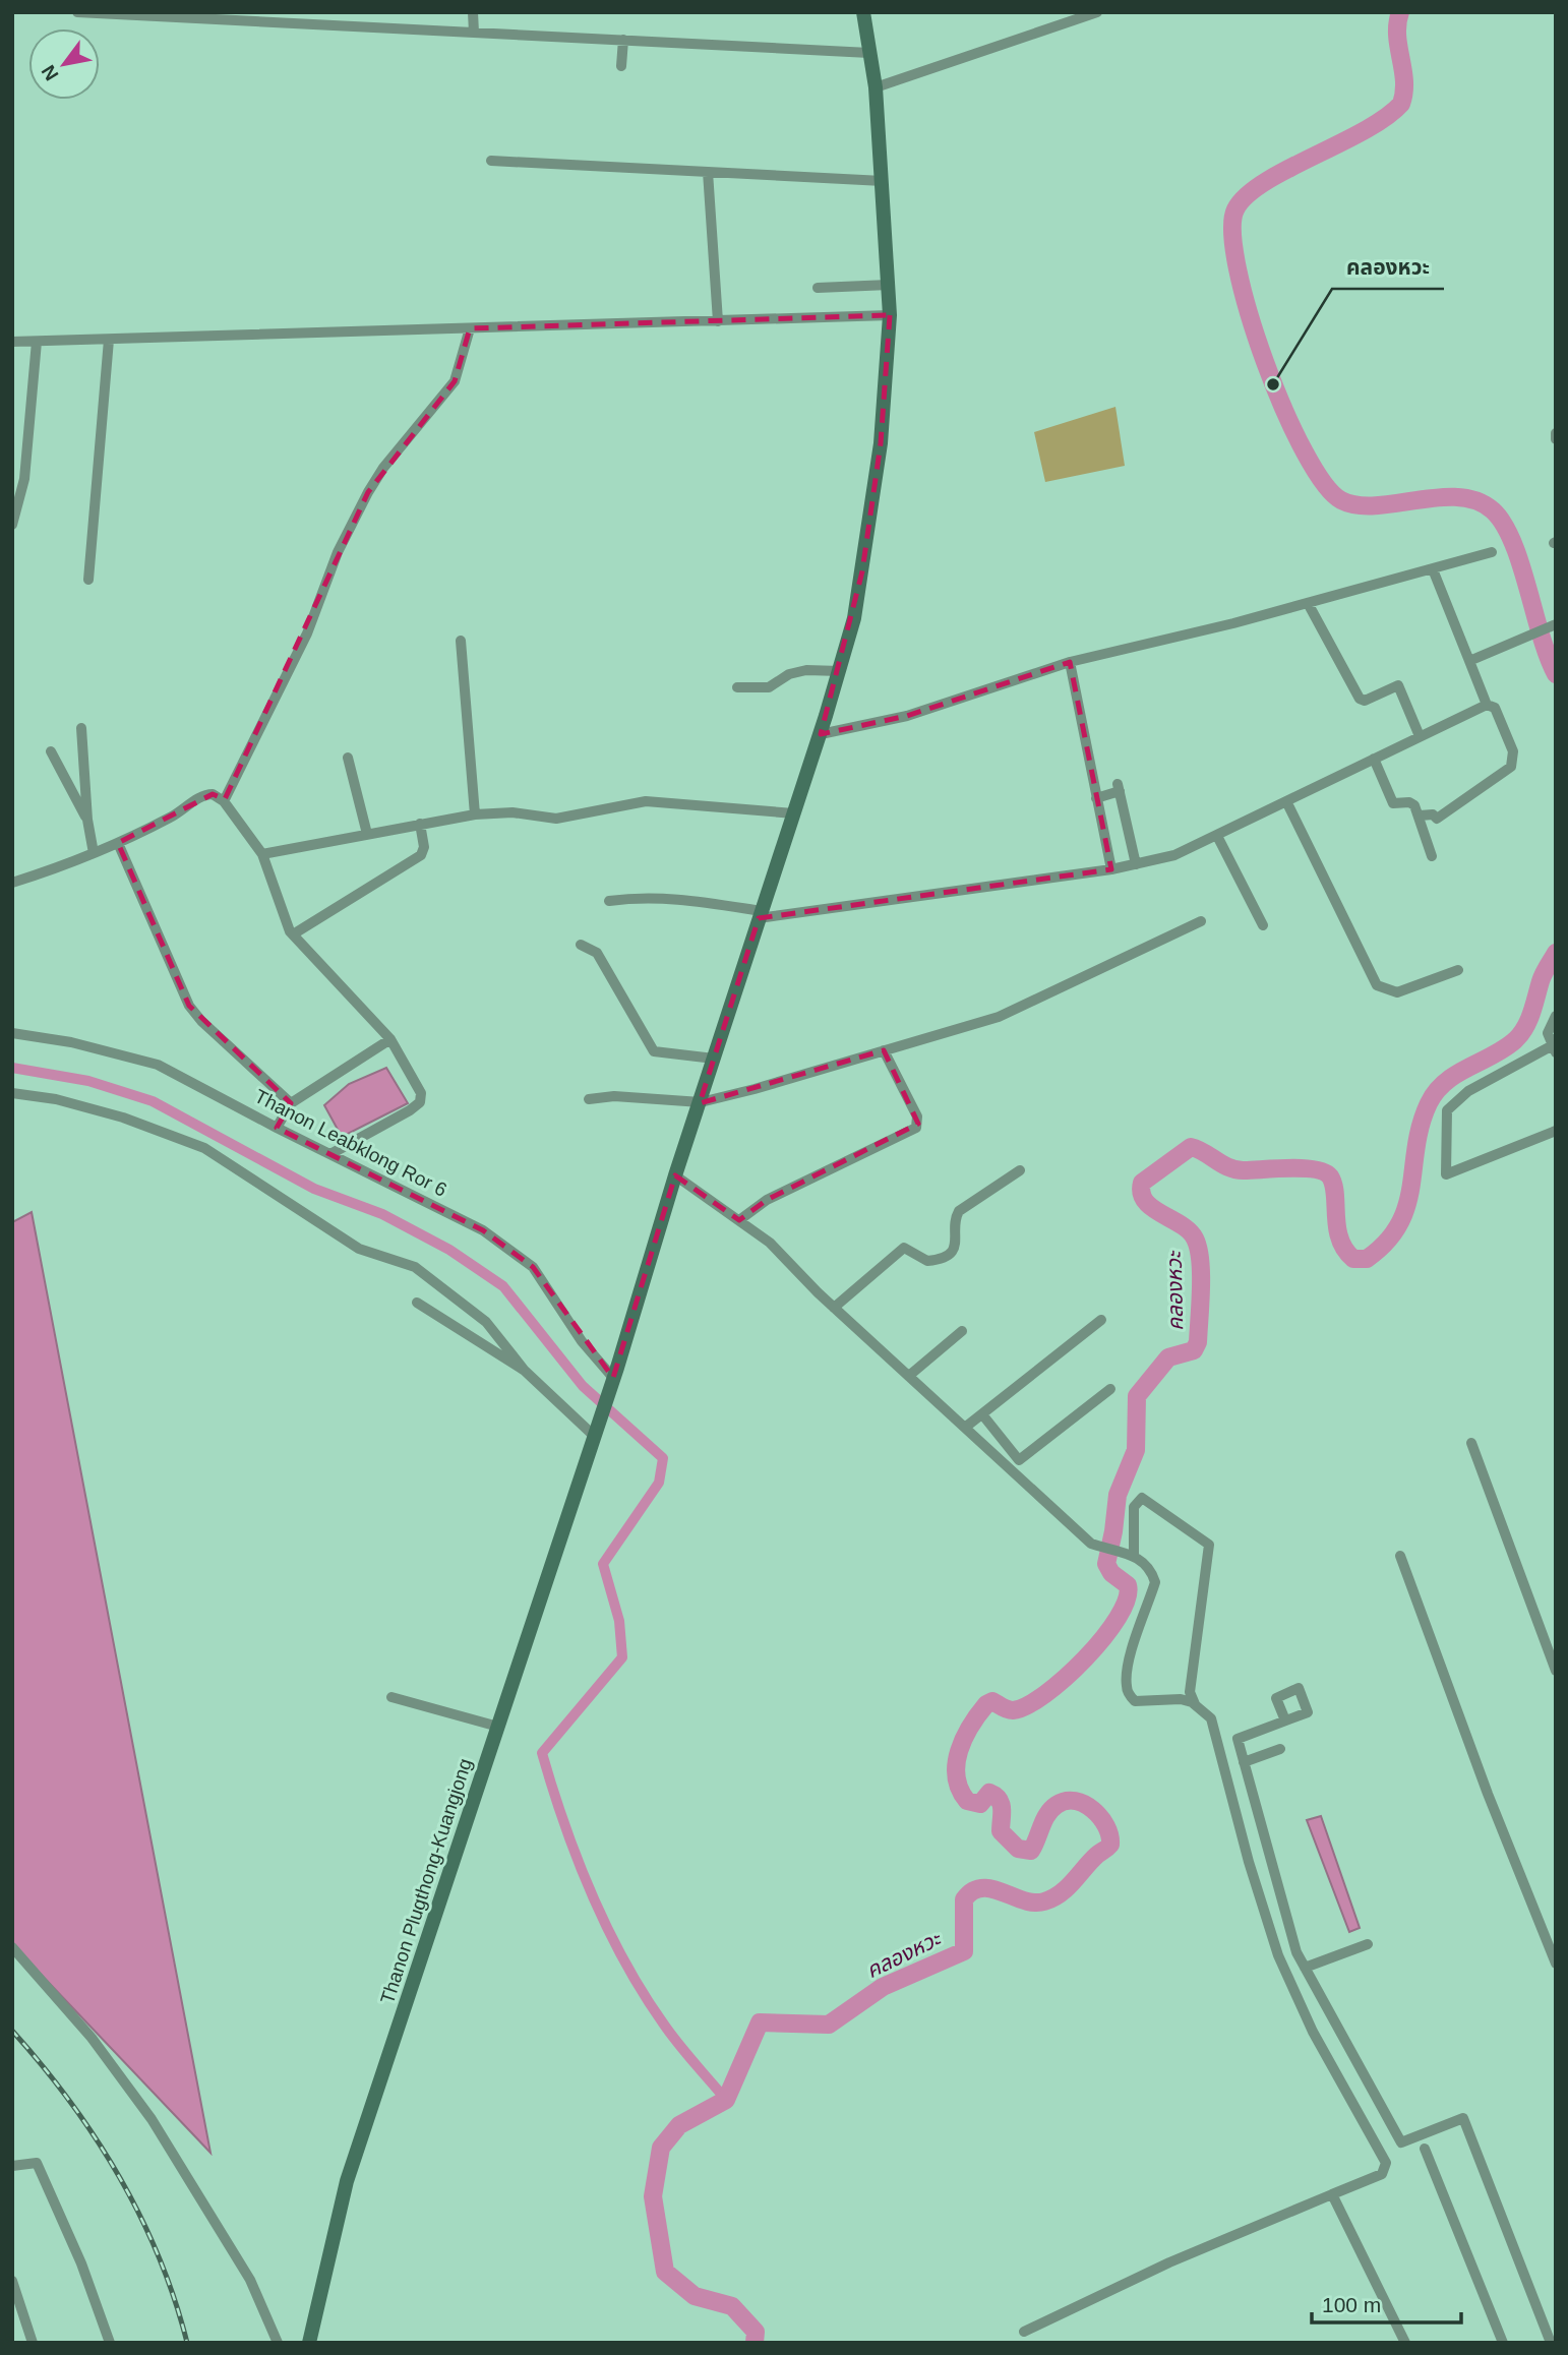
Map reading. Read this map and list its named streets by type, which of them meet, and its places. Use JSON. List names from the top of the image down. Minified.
{"streets":{"street":["Thanon Leabklong Ror 6","Thanon Plugthong-Kuangjong"]},"crossings":[["Thanon Leabklong Ror 6","Thanon Plugthong-Kuangjong"]],"water":["คลองหวะ"],"places":["คลองหวะ"],"scale_bar":"100 m","north":"bottom left"}
